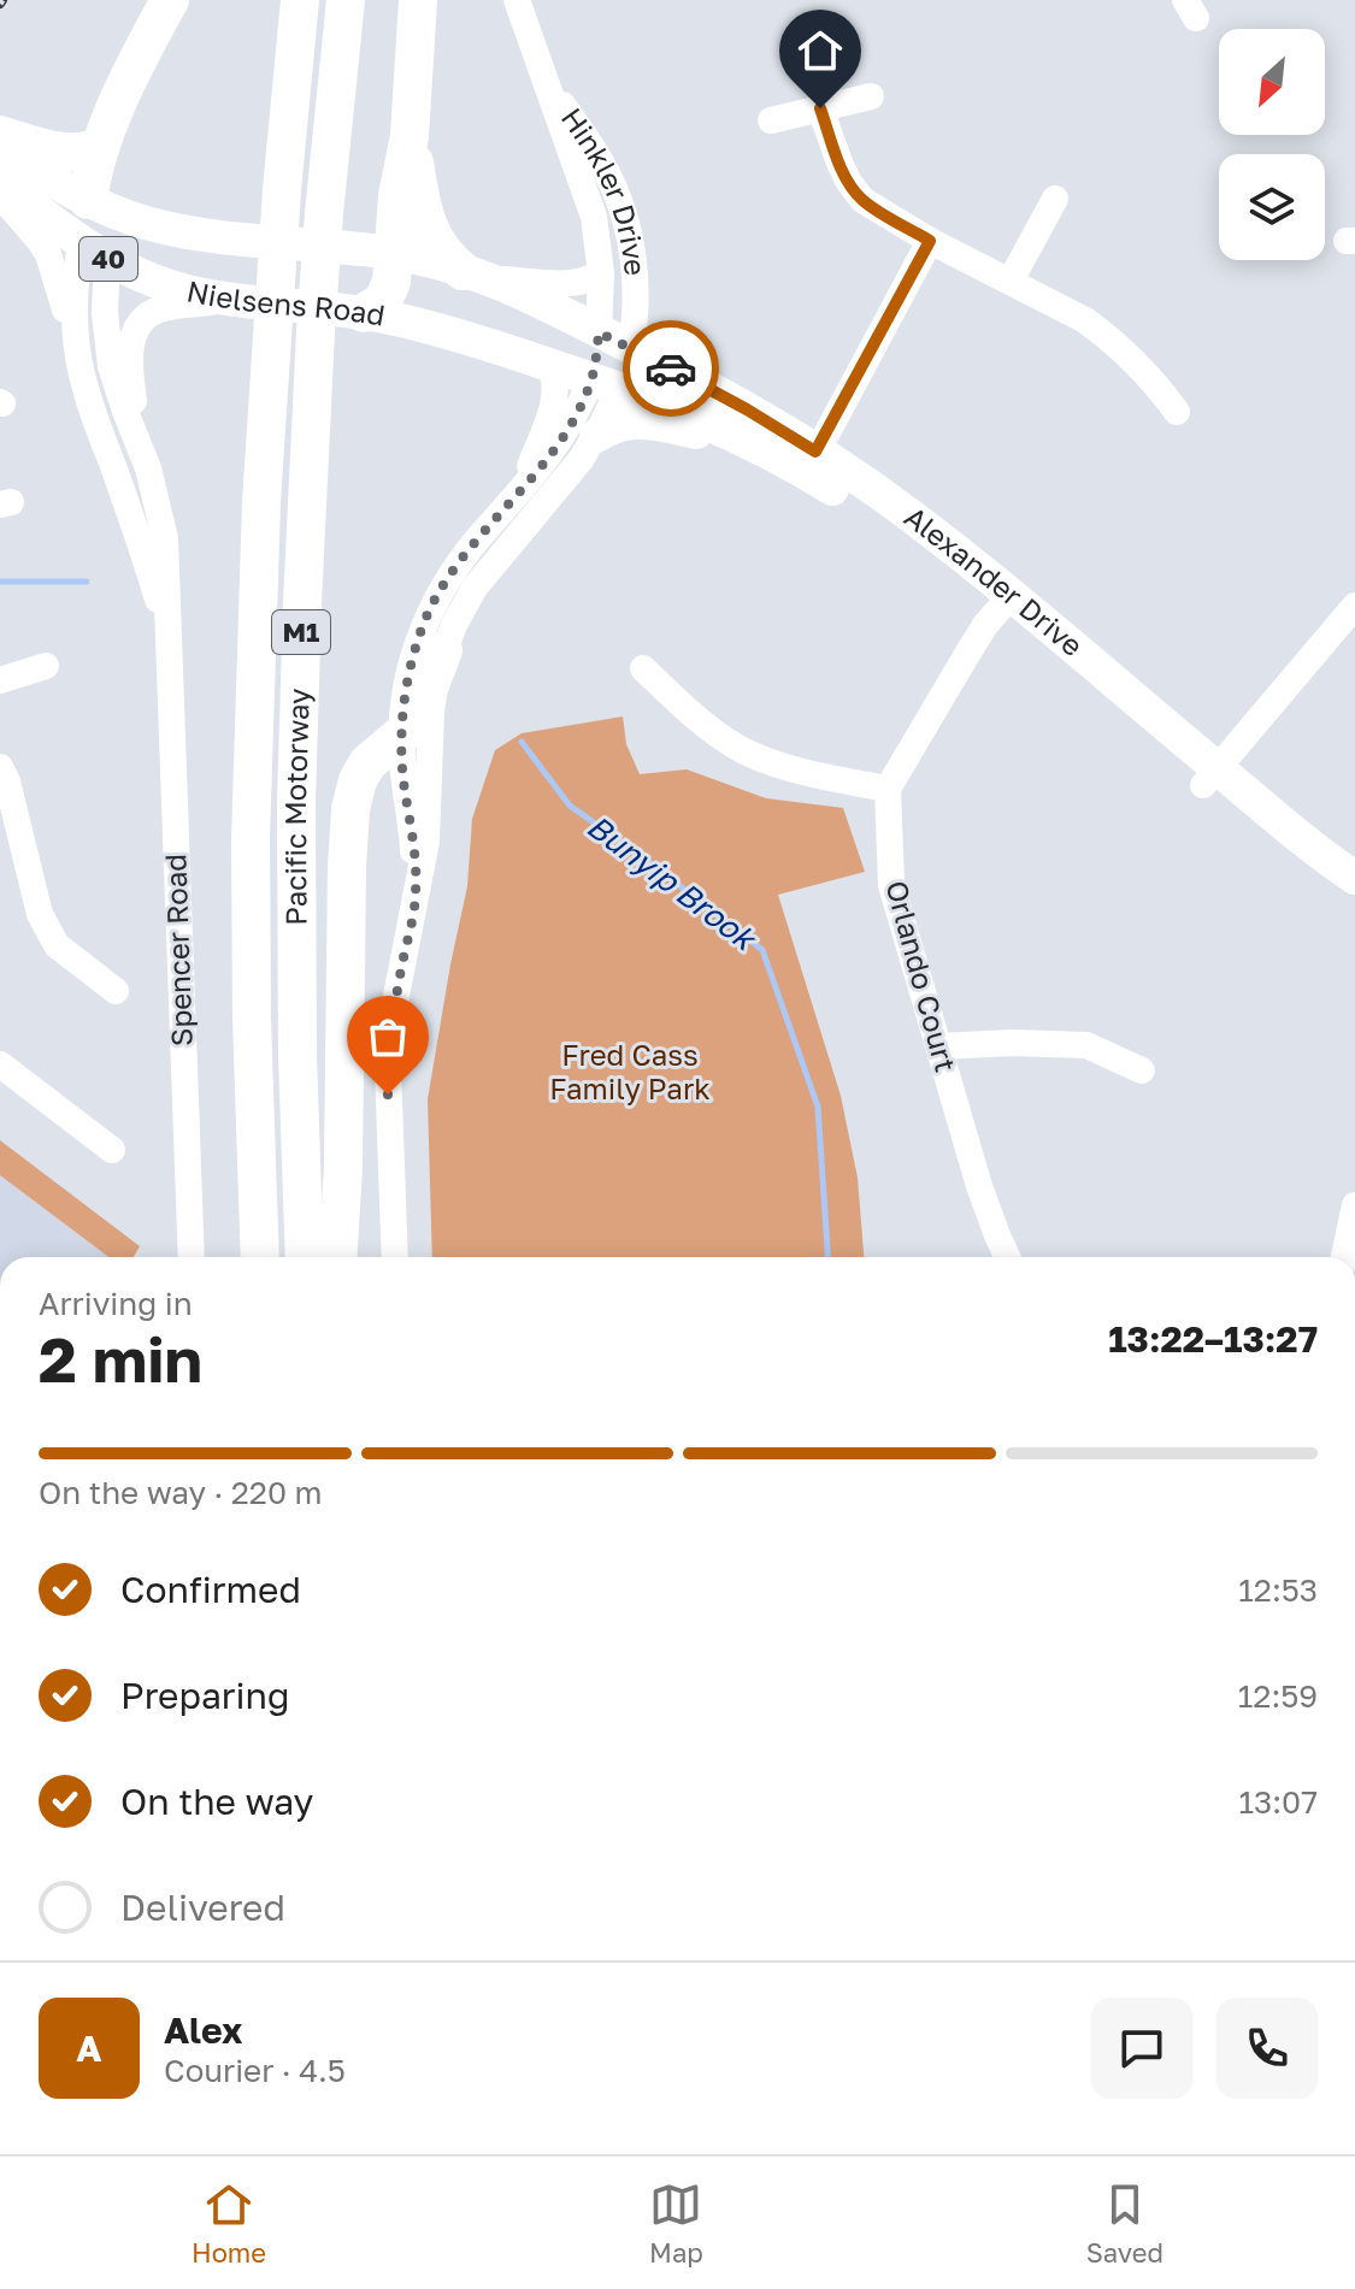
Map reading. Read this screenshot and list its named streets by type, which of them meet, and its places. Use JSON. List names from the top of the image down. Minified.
{"streets":{"highway":["M1","Pacific Motorway"],"main road":["Hinkler Drive","40","Nielsens Road","Alexander Drive"],"street":["Spencer Road","Orlando Court"]},"crossings":[["Hinkler Drive","Nielsens Road"],["Hinkler Drive","Alexander Drive"],["40","Nielsens Road"],["Nielsens Road","Alexander Drive"],["Nielsens Road","Spencer Road"]],"water":["Bunyip Brook"],"parks":["Fred Cass Family Park"],"north":"bottom left","page":{"heading":["2 min","Arriving in","13:22–13:27"],"panel":["Alex","Courier · 4.5"],"bar":"On the way · 220 m","list":[["Confirmed","12:53"],["Preparing","12:59"],["On the way","13:07"],"Delivered"],"round":"A","tabs":["Home","Map","Saved"]}}
